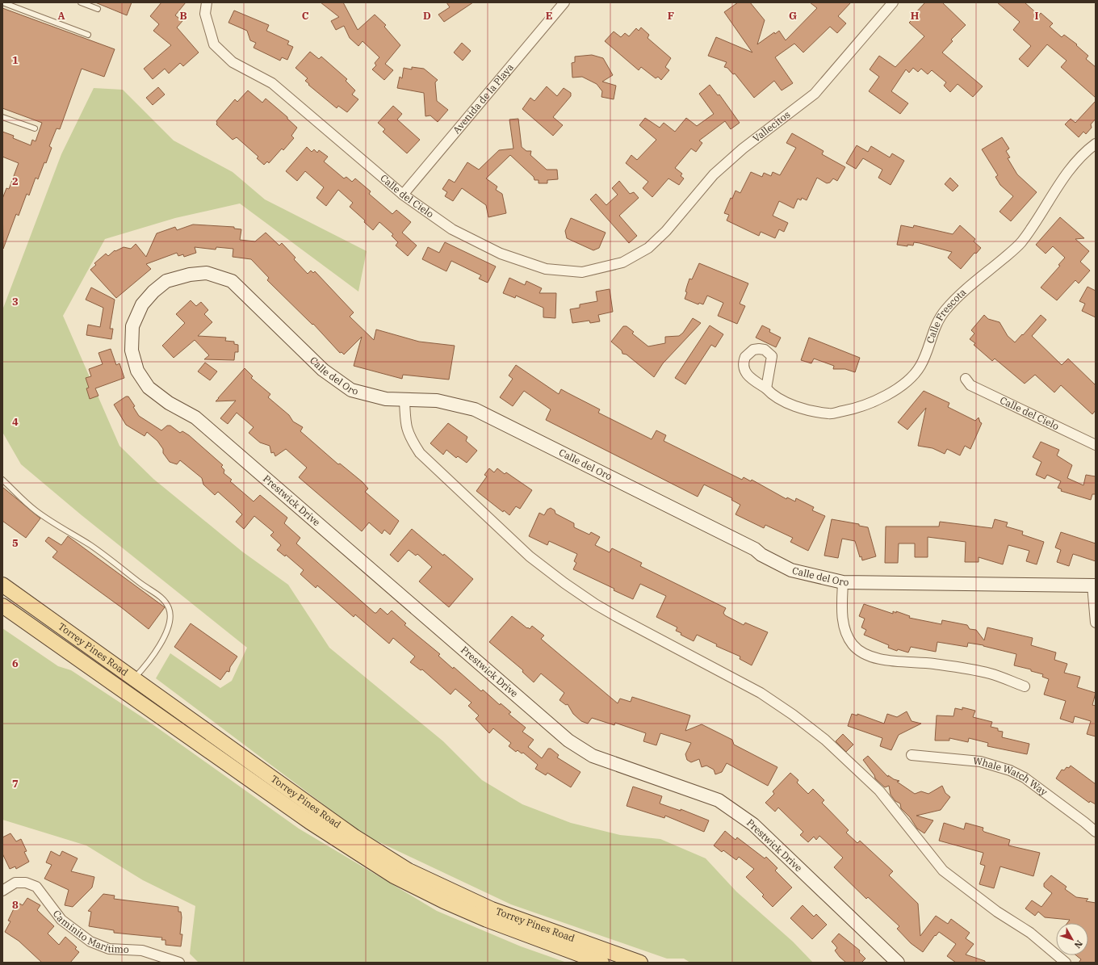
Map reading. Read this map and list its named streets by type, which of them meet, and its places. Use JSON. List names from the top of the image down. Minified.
{"streets":{"main road":["Torrey Pines Road"],"street":["Avenida de la Playa","Vallecitos","Calle del Cielo","Calle Frescota","Calle del Oro","Prestwick Drive","Whale Watch Way","Caminito Maritimo"]},"crossings":[["Avenida de la Playa","Calle del Cielo"],["Vallecitos","Calle del Cielo"],["Calle del Oro","Prestwick Drive"]],"north":"bottom right","grid":{"columns":["A","B","C","D","E","F","G","H","I"],"rows":["1","2","3","4","5","6","7","8"]}}
